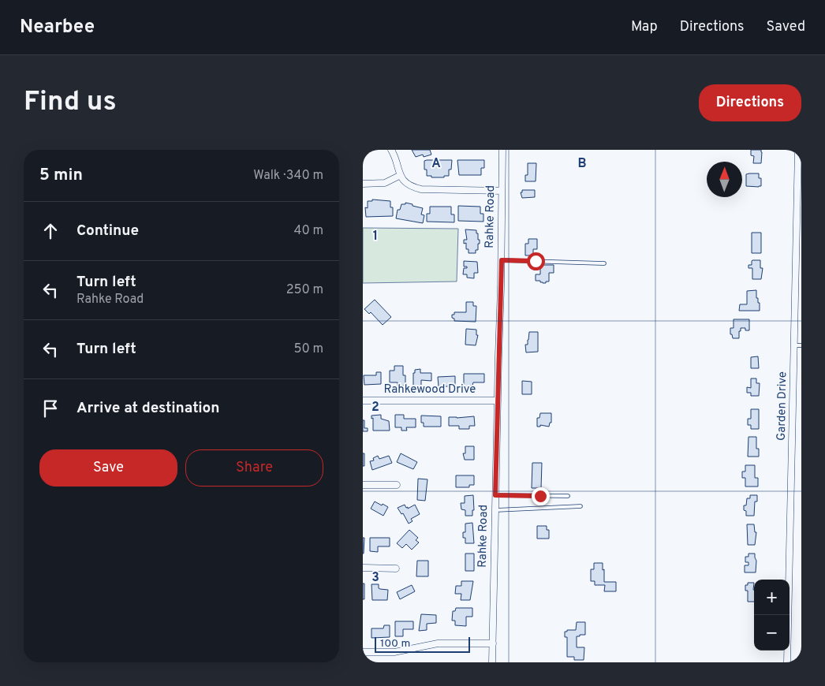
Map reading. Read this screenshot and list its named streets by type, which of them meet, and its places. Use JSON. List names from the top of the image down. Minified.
{"streets":{"street":["Rahke Road","Rahkewood Drive","Garden Drive"]},"crossings":[["Rahke Road","Rahkewood Drive"]],"scale_bar":"100 m","north":"top","page":{"header":"Nearbee","nav":["Map","Directions","Saved"],"buttons":["Directions",["Save","Share"]],"title":"Find us","heading":["5 min","Walk · 340 m"],"list":[["Continue","40 m"],["Turn left","Rahke Road","250 m"],["Turn left","50 m"],"Arrive at destination"],"map_buttons":["+","−"],"scale":"100 m"},"grid":{"columns":["A","B"],"rows":["1","2","3"]}}
